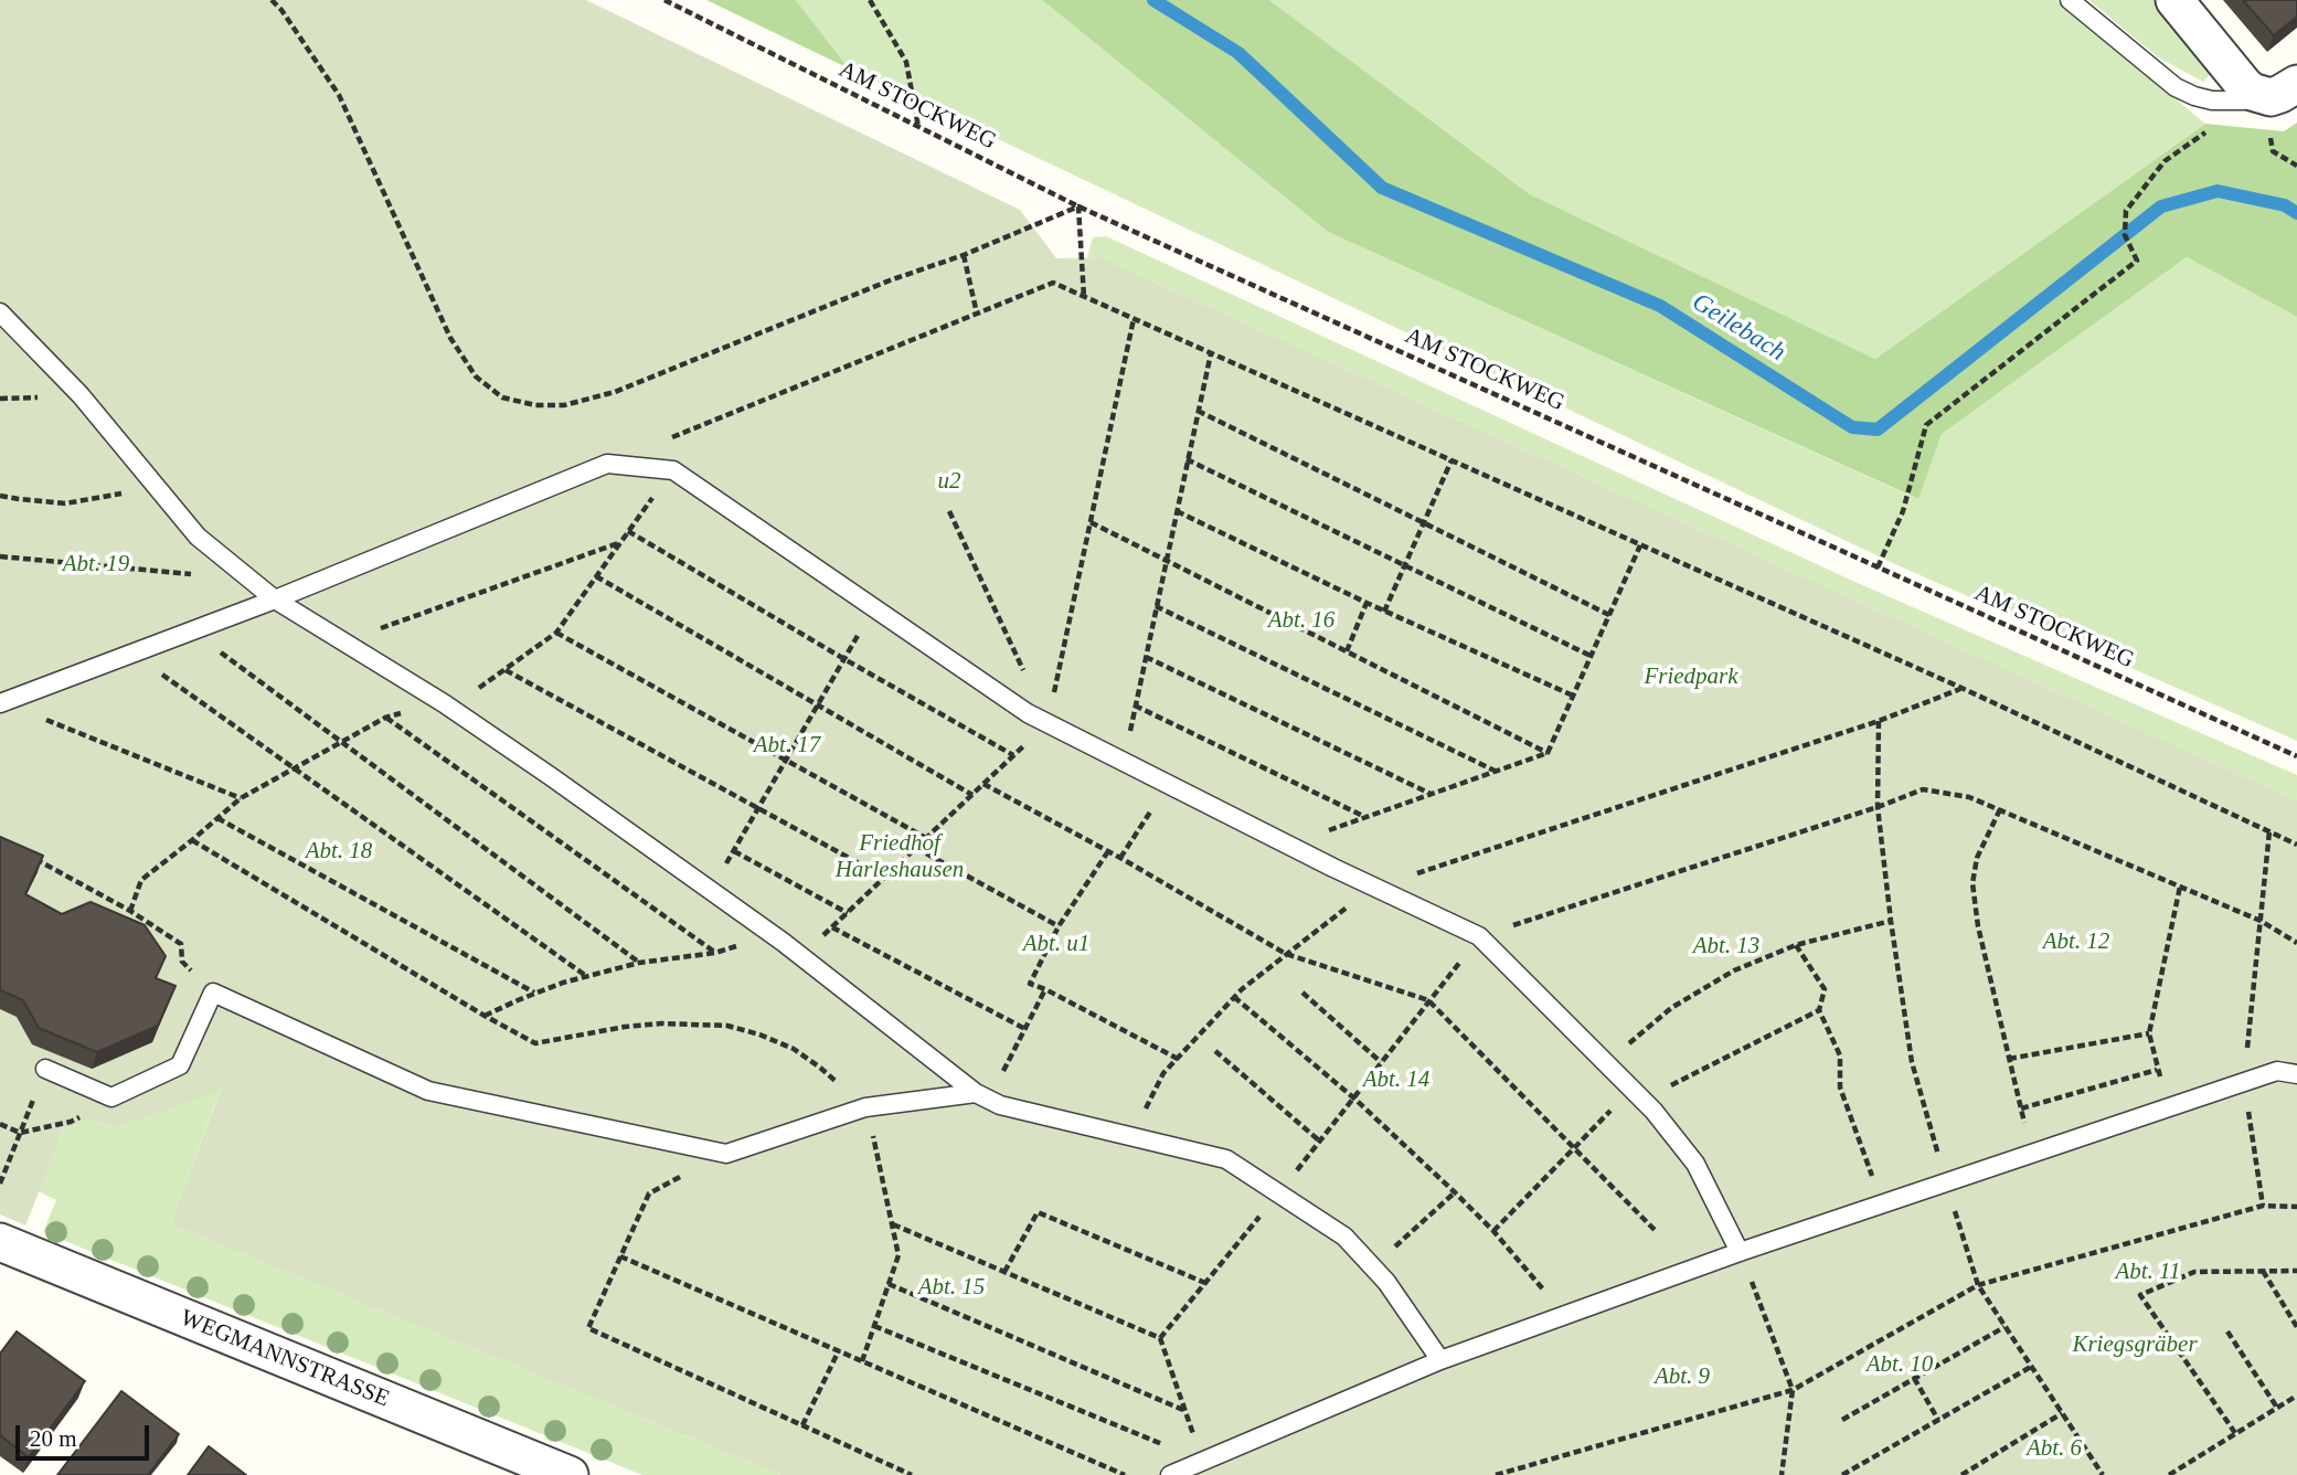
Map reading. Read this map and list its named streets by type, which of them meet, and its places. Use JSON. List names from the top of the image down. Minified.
{"streets":{"street":["WEGMANNSTRASSE"],"path":["AM STOCKWEG"]},"water":["Geilebach"],"parks":["u2","Abt. 19","Abt. 16","Friedpark","Abt. 17","Friedhof Harleshausen","Abt. 18","Abt. 12","Abt. u1","Abt. 13","Abt. 14","Abt. 11","Abt. 15","Kriegsgräber","Abt. 10","Abt. 9","Abt. 6"],"scale_bar":"20 m"}
